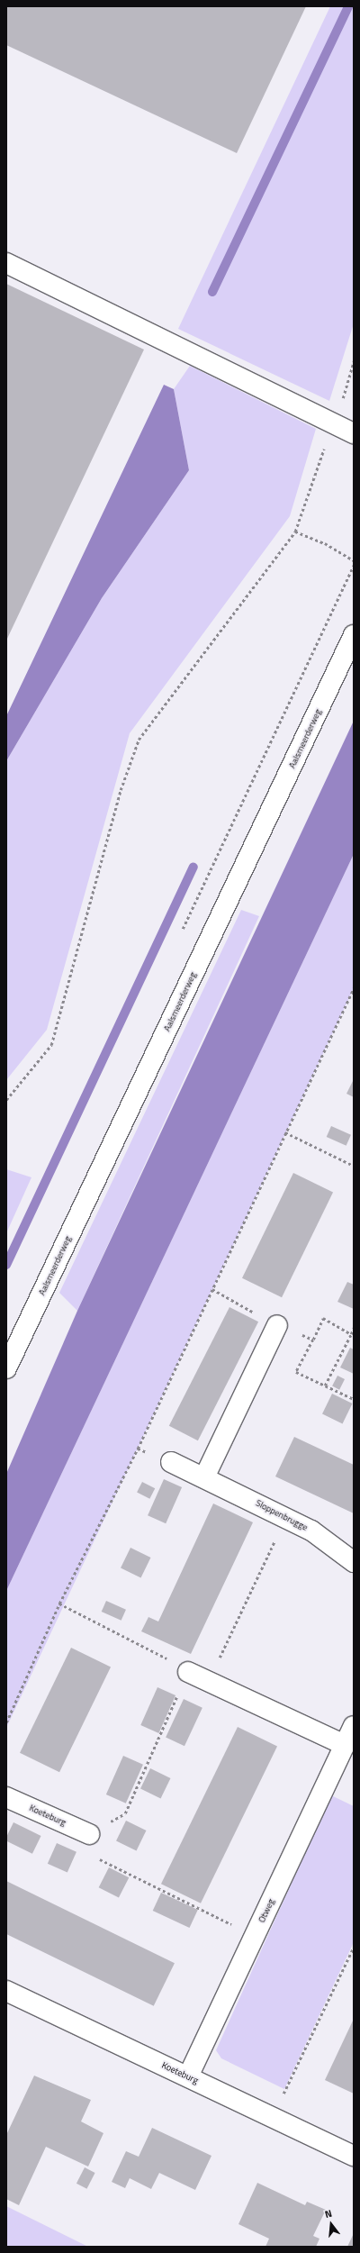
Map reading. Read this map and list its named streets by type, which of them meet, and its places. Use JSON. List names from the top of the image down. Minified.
{"streets":{"street":["Aalsmeerderweg","Sloppenbrugge","Koeteburg","Otweg"]},"crossings":[["Koeteburg","Otweg"]],"north":"top"}
